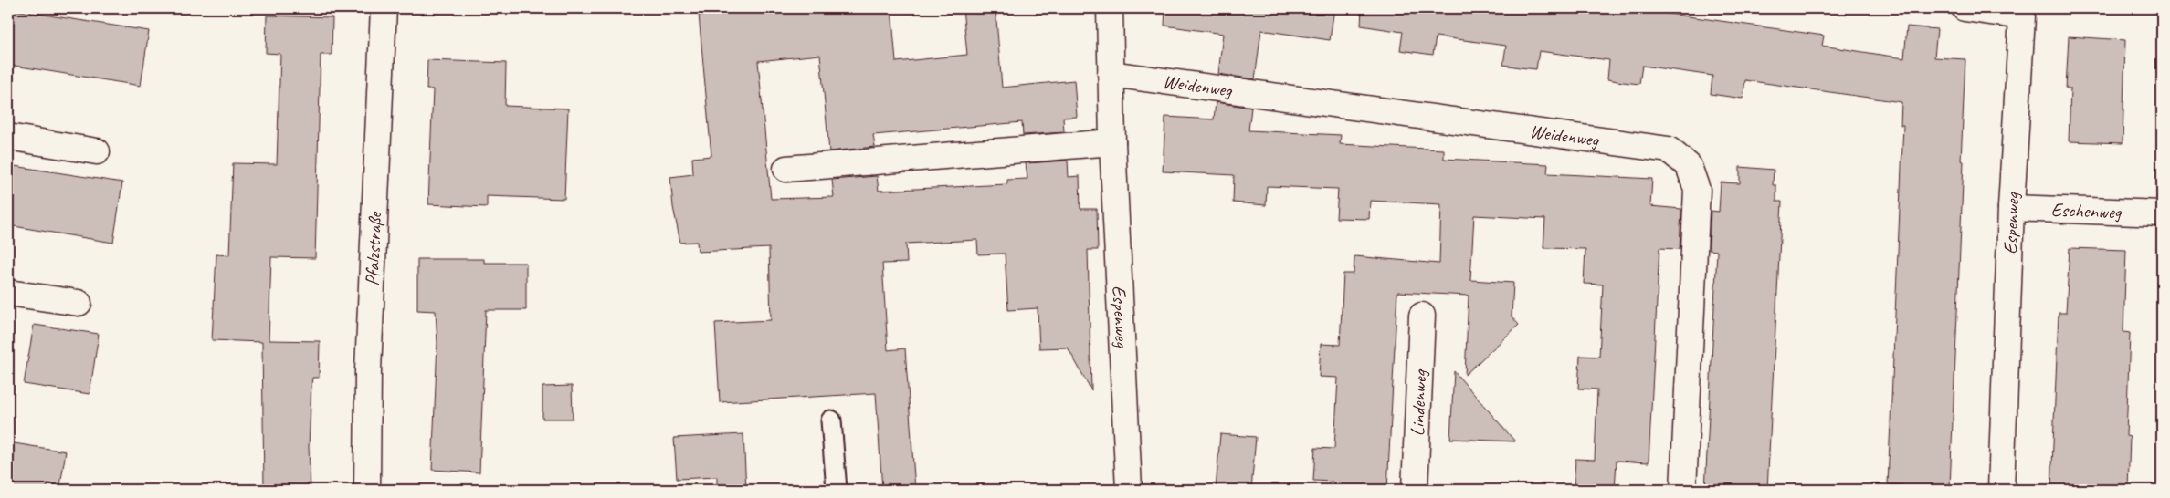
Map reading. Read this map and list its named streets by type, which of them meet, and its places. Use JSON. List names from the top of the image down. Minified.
{"streets":{"street":["Weidenweg","Eschenweg","Espenweg","Pfalzstraße","Lindenweg"]},"crossings":[["Weidenweg","Espenweg"],["Eschenweg","Espenweg"]]}
